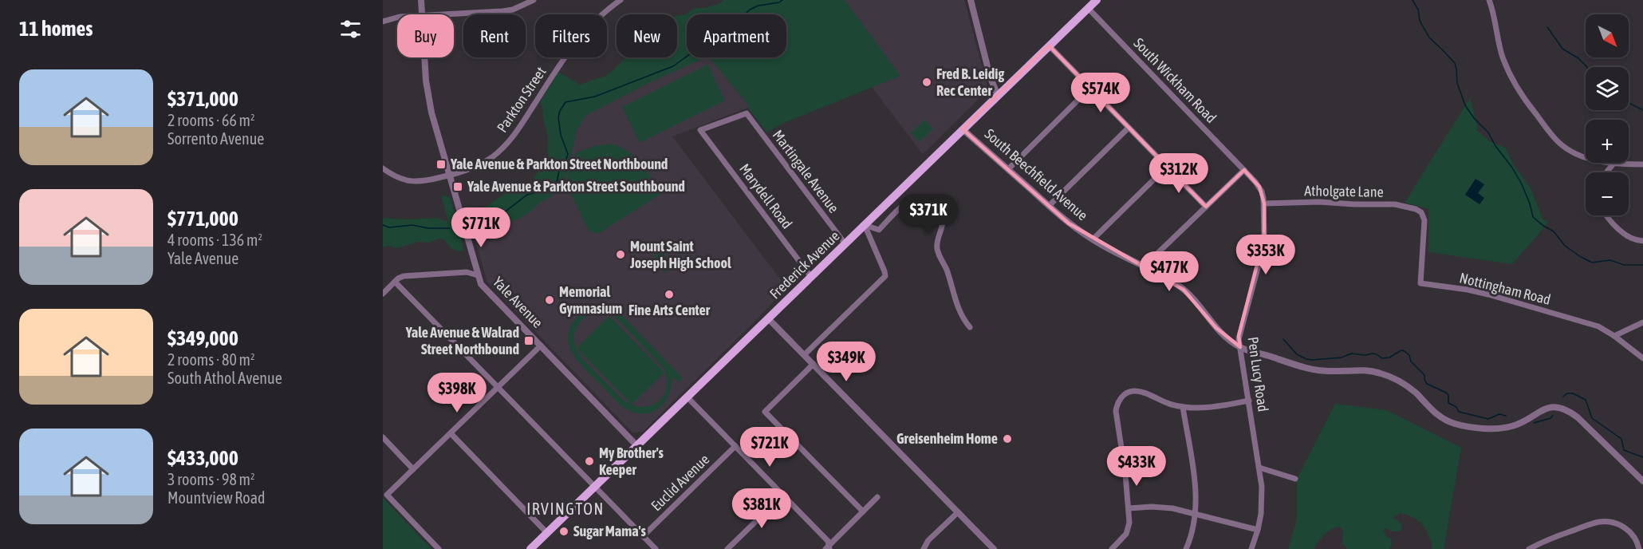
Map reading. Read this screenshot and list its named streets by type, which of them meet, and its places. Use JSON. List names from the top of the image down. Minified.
{"streets":{"main road":["Frederick Avenue"],"street":["South Wickham Road","Parkton Street","Martingale Avenue","South Beechfield Avenue","Atholgate Lane","Marydell Road","Nottingham Road","Yale Avenue","Pen Lucy Road","Euclid Avenue"]},"crossings":[["South Wickham Road","Atholgate Lane"],["South Wickham Road","Frederick Avenue"],["South Wickham Road","Pen Lucy Road"],["Parkton Street","Yale Avenue"],["Martingale Avenue","Marydell Road"],["Martingale Avenue","Frederick Avenue"],["South Beechfield Avenue","Frederick Avenue"],["South Beechfield Avenue","Pen Lucy Road"],["Atholgate Lane","Nottingham Road"],["Atholgate Lane","Pen Lucy Road"],["Marydell Road","Frederick Avenue"],["Frederick Avenue","Yale Avenue"]],"districts":["IRVINGTON"],"places":{"other":["Fred B. Leidig Rec Center","Mount Saint Joseph High School","Fine Arts Center","Memorial Gymnasium","Greisenheim Home","My Brother's Keeper","Sugar Mama's"],"transit":["Yale Avenue & Parkton Street Northbound","Yale Avenue & Parkton Street Southbound","Yale Avenue & Walrad Street Northbound"]},"north":"bottom right","page":{"heading":"11 homes","map_buttons":["+","−"],"chip":["Buy","Rent","Filters","New","Apartment"],"list":[{"name":"$371,000","note":"2 rooms · 66 m² · Sorrento Avenue"},{"name":"$771,000","note":"4 rooms · 136 m² · Yale Avenue"},{"name":"$349,000","note":"2 rooms · 80 m² · South Athol Avenue"},{"name":"$433,000","note":"3 rooms · 98 m² · Mountview Road"}],"price":["$574K","$312K","$371K","$771K","$353K","$477K","$349K","$398K","$721K","$433K","$381K"]}}
